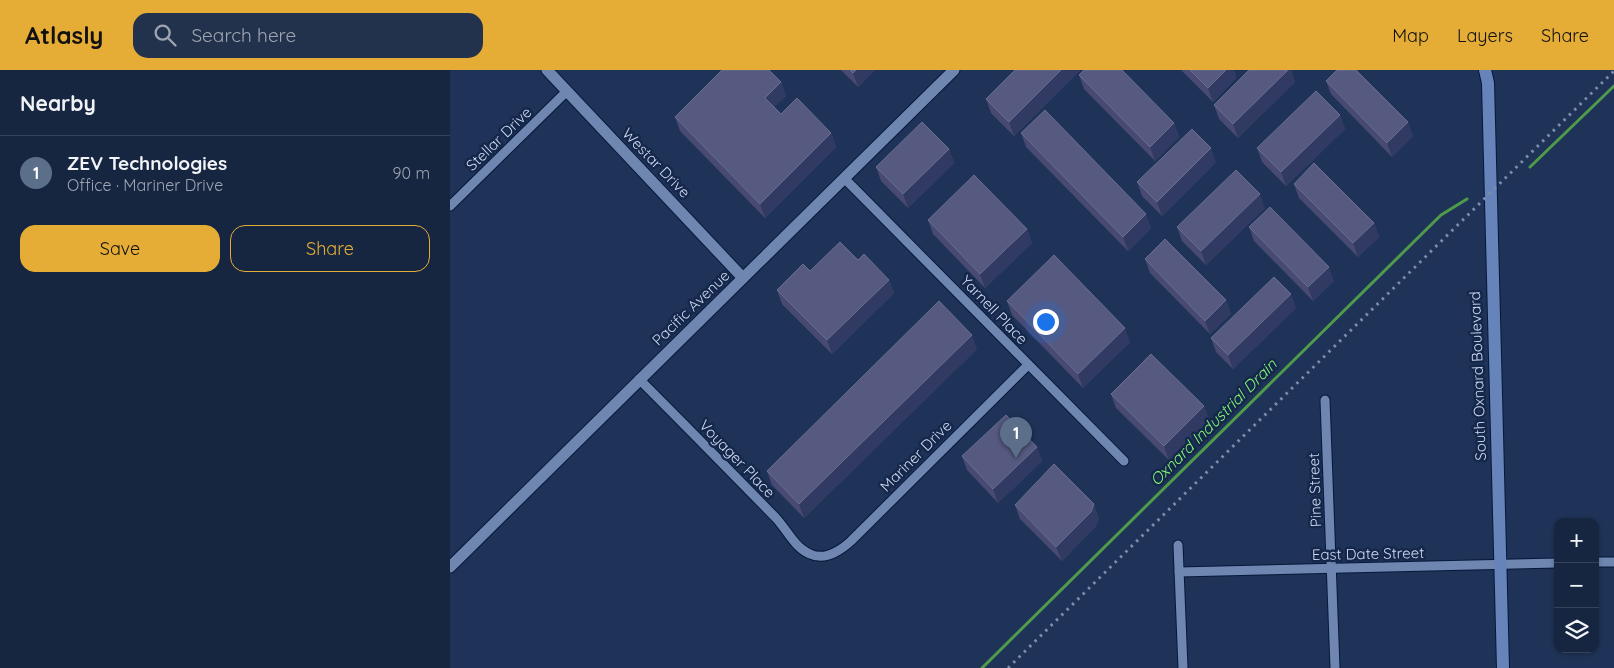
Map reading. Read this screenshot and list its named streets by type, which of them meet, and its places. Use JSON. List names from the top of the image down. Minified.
{"streets":{"main road":["South Oxnard Boulevard"],"street":["Stellar Drive","Westar Drive","Pacific Avenue","Yarnell Place","Mariner Drive","Voyager Place","Pine Street","East Date Street"]},"crossings":[["Stellar Drive","Westar Drive"],["Westar Drive","Pacific Avenue"],["Pacific Avenue","Yarnell Place"],["Pacific Avenue","Voyager Place"],["Yarnell Place","Mariner Drive"],["South Oxnard Boulevard","East Date Street"],["Mariner Drive","Voyager Place"],["Pine Street","East Date Street"]],"water":["Oxnard Industrial Drain"],"page":{"header":"Atlasly","search":"Search here","nav":["Map","Layers","Share"],"heading":"Nearby","list":[{"mark":"1","name":"ZEV Technologies","note":"Office · Mariner Drive","value":"90 m"}],"buttons":["Save","Share"],"pins":"1","map_buttons":["+","−"]}}
